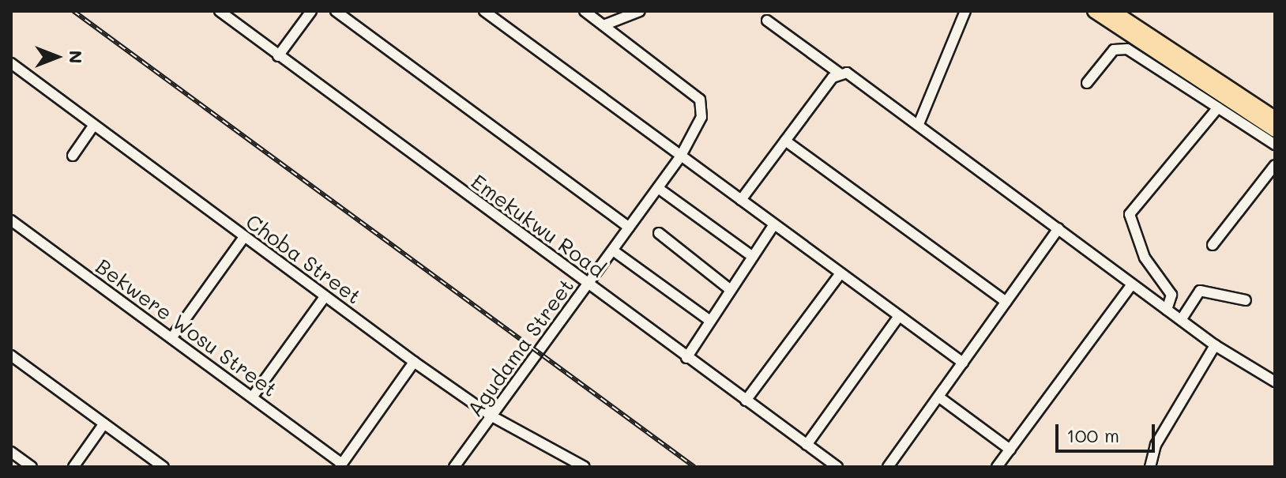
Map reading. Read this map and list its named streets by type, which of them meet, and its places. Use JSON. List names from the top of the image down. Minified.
{"streets":{"street":["Emekukwu Road","Choba Street","Bekwere Wosu Street","Agudama Street"]},"crossings":[["Emekukwu Road","Agudama Street"],["Choba Street","Agudama Street"]],"scale_bar":"100 m","north":"right"}
